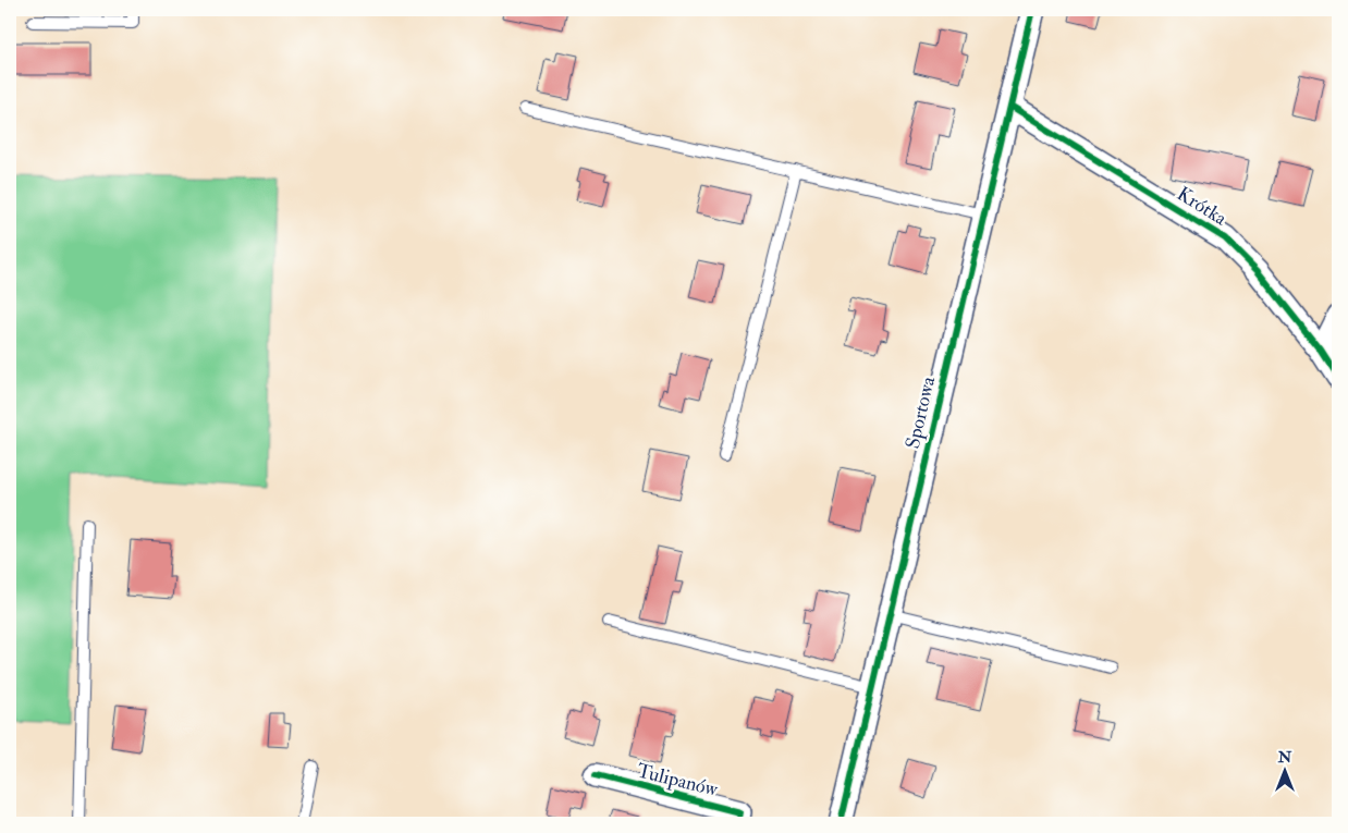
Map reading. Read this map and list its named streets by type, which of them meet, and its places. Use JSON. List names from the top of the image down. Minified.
{"streets":{"street":["Krótka","Sportowa","Tulipanów"]},"crossings":[["Krótka","Sportowa"]],"north":"top"}
